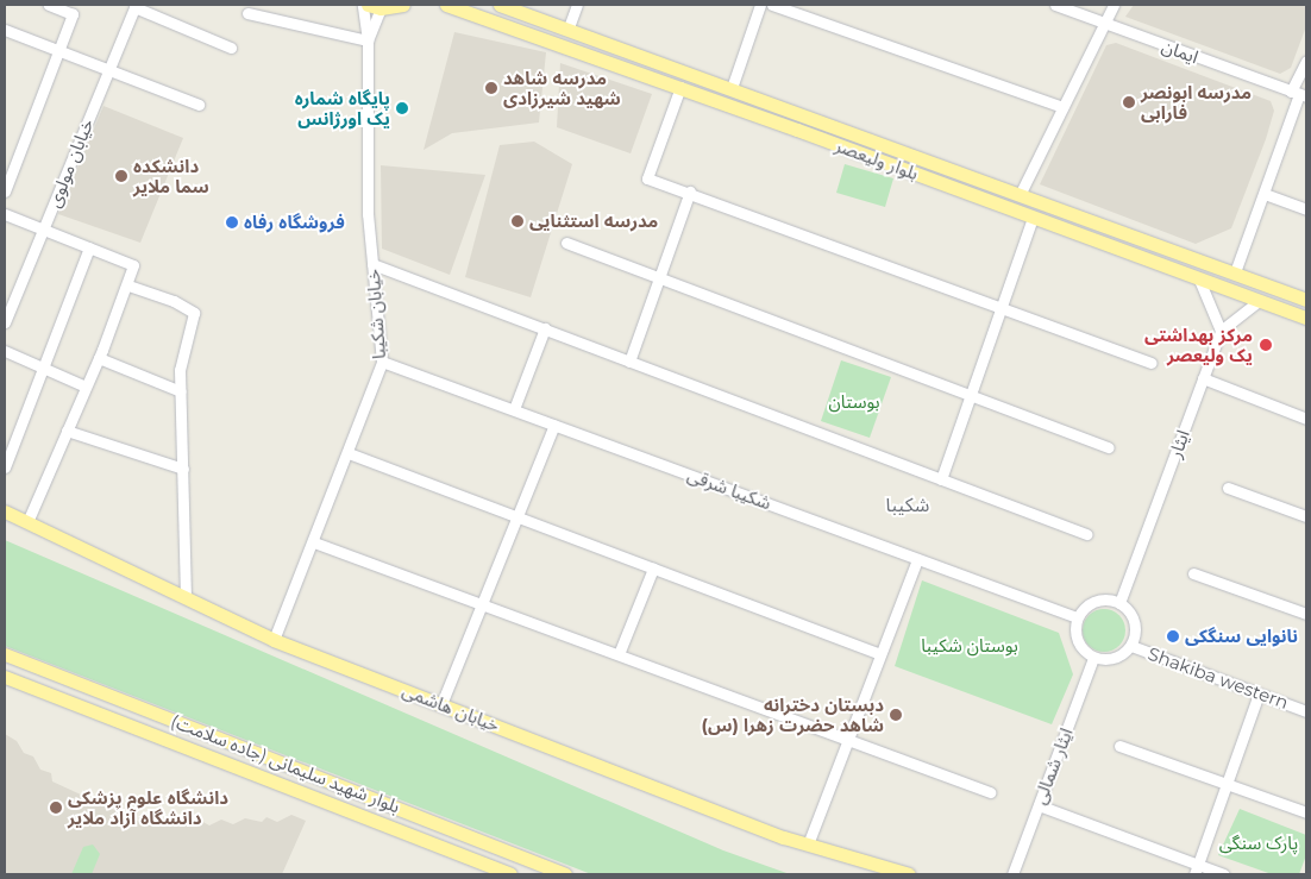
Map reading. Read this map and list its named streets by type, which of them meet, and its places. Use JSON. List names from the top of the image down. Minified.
{"streets":{"main road":["بلوار ولیعصر","خیابان هاشمی","بلوار شهید سلیمانی (جاده سلامت)"],"street":["ایمان","خیابان مولوی","خیابان شکیبا","ایثار","شکیبا شرقی","Shakiba western","ایثار شمالی"]},"crossings":[["خیابان شکیبا","شکیبا شرقی"],["خیابان شکیبا","خیابان هاشمی"],["ایثار","شکیبا شرقی"],["ایثار","Shakiba western"],["ایثار","ایثار شمالی"],["شکیبا شرقی","Shakiba western"],["شکیبا شرقی","ایثار شمالی"],["Shakiba western","ایثار شمالی"]],"districts":["شکیبا"],"parks":["بوستان","بوستان شکیبا","پارک سنگی"],"places":["مدرسه شاهد شهید شیرزادی","مدرسه ابونصر فارابی","پایگاه شماره یک اورژانس","دانشکده سما ملایر","مدرسه استثنایی","فروشگاه رفاه","مرکز بهداشتی یک ولیعصر","نانوایی سنگکی","دبستان دخترانه شاهد حضرت زهرا (س)","دانشگاه علوم پزشکی دانشگاه آزاد ملایر"]}
